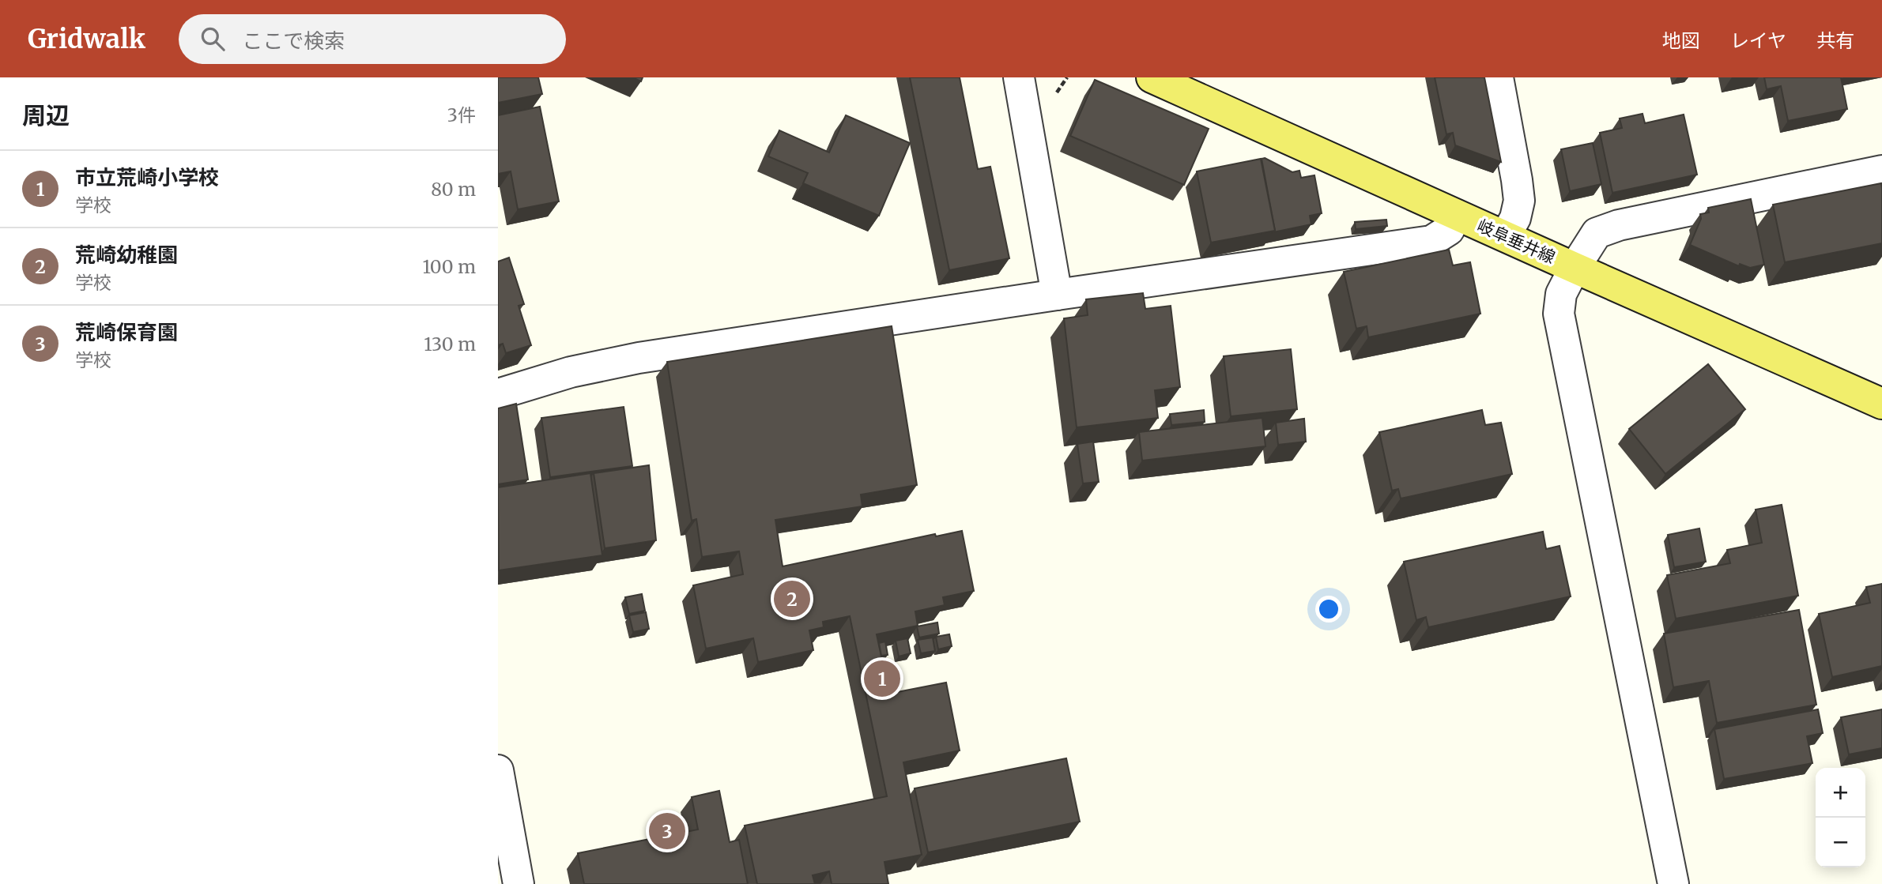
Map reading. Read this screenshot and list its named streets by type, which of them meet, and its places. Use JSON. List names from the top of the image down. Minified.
{"streets":{"main road":["岐阜垂井線"]},"page":{"header":"Gridwalk","search":"ここで検索","nav":["地図","レイヤ","共有"],"heading":["周辺","3件"],"list":[{"mark":"1","name":"市立荒崎小学校","note":"学校","value":"80 m"},{"mark":"2","name":"荒崎幼稚園","note":"学校","value":"100 m"},{"mark":"3","name":"荒崎保育園","note":"学校","value":"130 m"}],"pins":["2","1","3"],"map_buttons":["+","−"]}}
